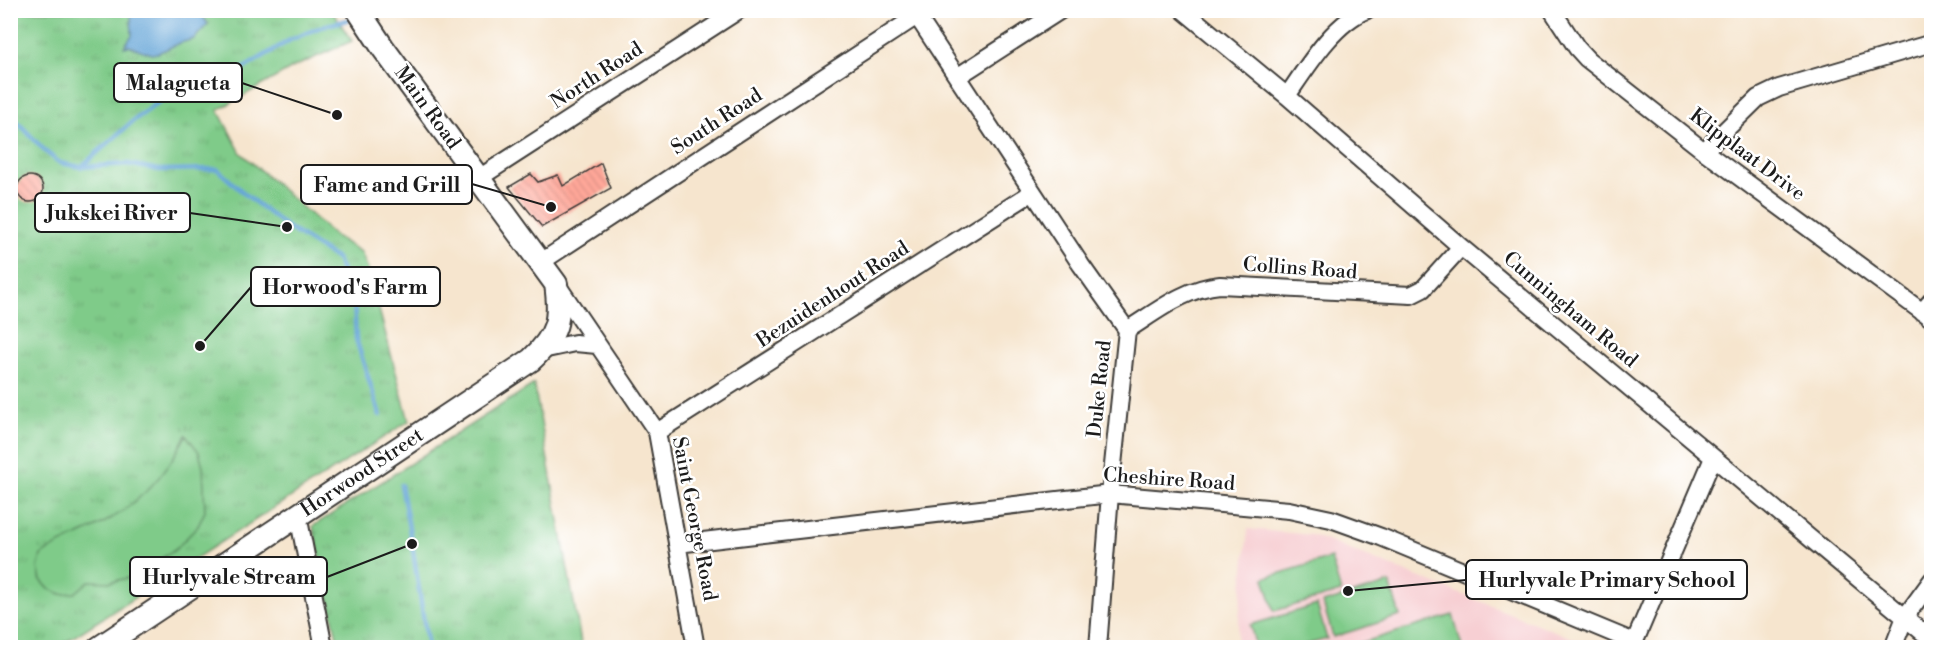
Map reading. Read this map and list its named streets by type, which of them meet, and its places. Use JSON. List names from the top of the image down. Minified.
{"streets":{"main road":["Main Road","Horwood Street"],"street":["North Road","South Road","Klipplaat Drive","Collins Road","Bezuidenhout Road","Cunningham Road","Duke Road","Cheshire Road","Saint George Road"]},"crossings":[["North Road","Main Road"],["Main Road","South Road"],["South Road","Duke Road"],["Collins Road","Cunningham Road"],["Collins Road","Duke Road"],["Bezuidenhout Road","Duke Road"],["Bezuidenhout Road","Saint George Road"],["Duke Road","Cheshire Road"],["Horwood Street","Saint George Road"],["Cheshire Road","Saint George Road"]],"places":["Malagueta","Fame and Grill","Jukskei River","Horwood's Farm","Hurlyvale Stream","Hurlyvale Primary School"]}
